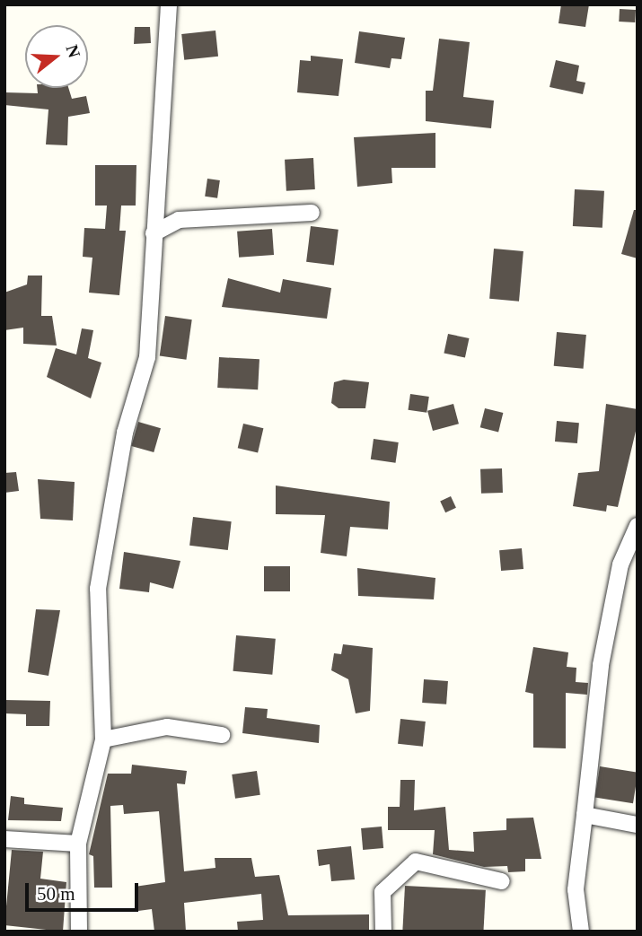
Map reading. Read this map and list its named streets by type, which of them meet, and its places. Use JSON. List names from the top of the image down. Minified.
{"scale_bar":"50 m","north":"right"}
